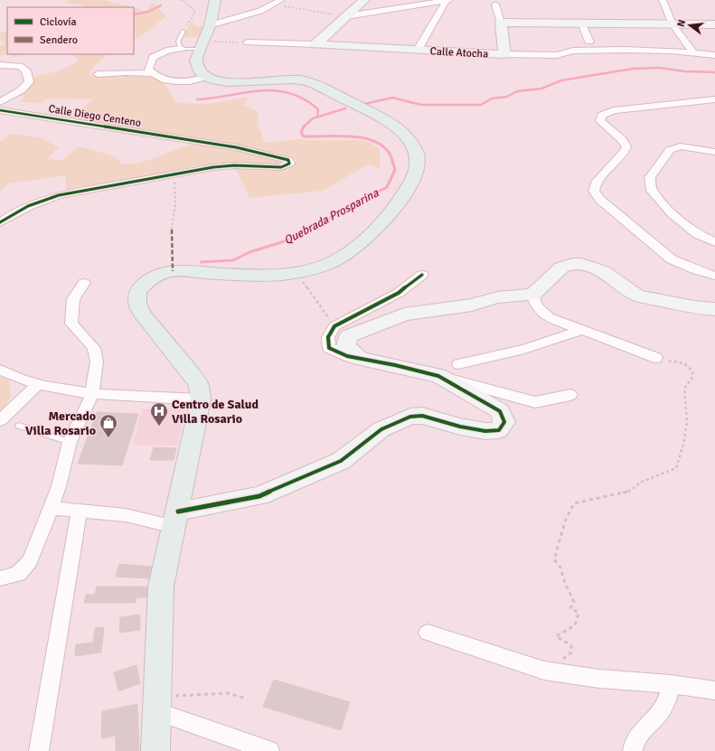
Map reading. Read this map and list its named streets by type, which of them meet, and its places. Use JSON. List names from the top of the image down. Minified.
{"streets":{"street":["Calle Atocha","Calle Diego Centeno"]},"water":["Quebrada Prosparina"],"places":{"hospital":["Centro de Salud Villa Rosario"],"shop":["Mercado Villa Rosario"]},"legend":["Ciclovía","Sendero"],"north":"left"}
